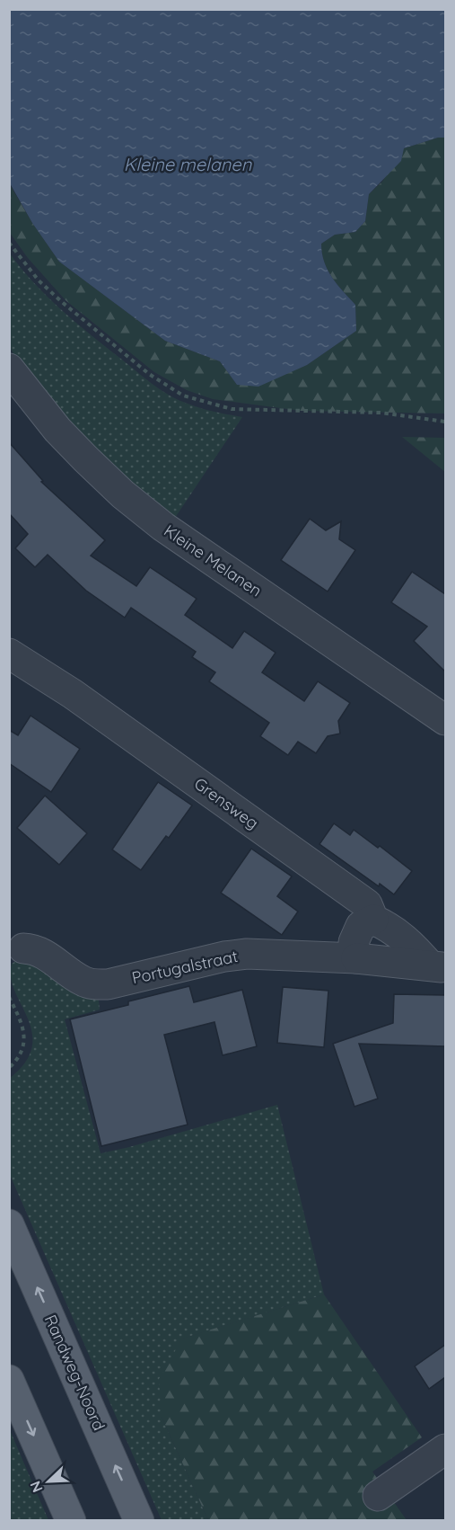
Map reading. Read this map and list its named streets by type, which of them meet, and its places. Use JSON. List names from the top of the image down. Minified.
{"streets":{"main road":["Randweg-Noord"],"street":["Kleine Melanen","Grensweg","Portugalstraat"]},"crossings":[["Grensweg","Portugalstraat"]],"water":["Kleine melanen"],"north":"bottom left"}
